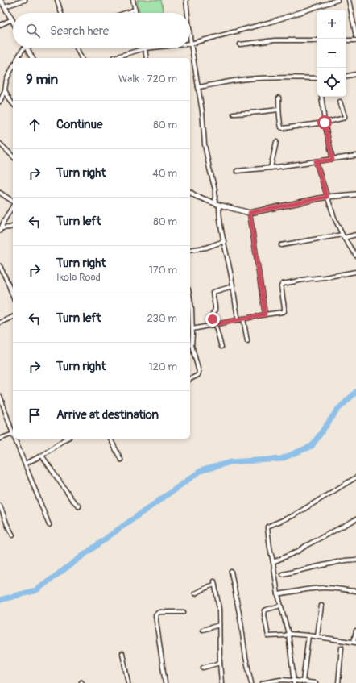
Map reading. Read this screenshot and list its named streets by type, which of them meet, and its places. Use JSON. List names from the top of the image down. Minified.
{"page":{"map_buttons":["+","−"],"search":"Search here","heading":["9 min","Walk · 720 m"],"list":[["Continue","80 m"],["Turn right","40 m"],["Turn left","80 m"],["Turn right","Ikola Road","170 m"],["Turn left","230 m"],["Turn right","120 m"],"Arrive at destination"]}}
